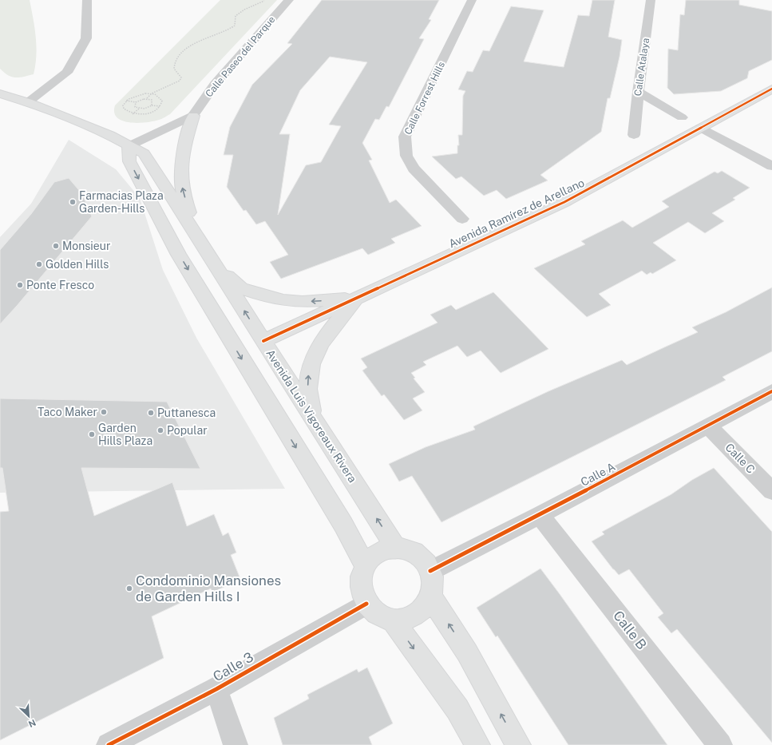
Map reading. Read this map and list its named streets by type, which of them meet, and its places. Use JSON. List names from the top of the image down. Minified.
{"streets":{"main road":["Avenida Ramírez de Arellano","Avenida Luis Vigoreaux Rivera"],"street":["Calle Paseo del Parque","Calle Atalaya","Calle Forrest Hills","Calle C","Calle A","Calle B","Calle 3"]},"crossings":[["Avenida Ramírez de Arellano","Avenida Luis Vigoreaux Rivera"],["Avenida Luis Vigoreaux Rivera","Calle A"],["Avenida Luis Vigoreaux Rivera","Calle 3"],["Calle C","Calle A"],["Calle A","Calle B"],["Calle A","Calle 3"]],"places":["Farmacias Plaza Garden-Hills","Monsieur","Golden Hills","Ponte Fresco","Taco Maker","Puttanesca","Popular","Garden Hills Plaza","Condominio Mansiones de Garden Hills I"],"north":"bottom right"}
